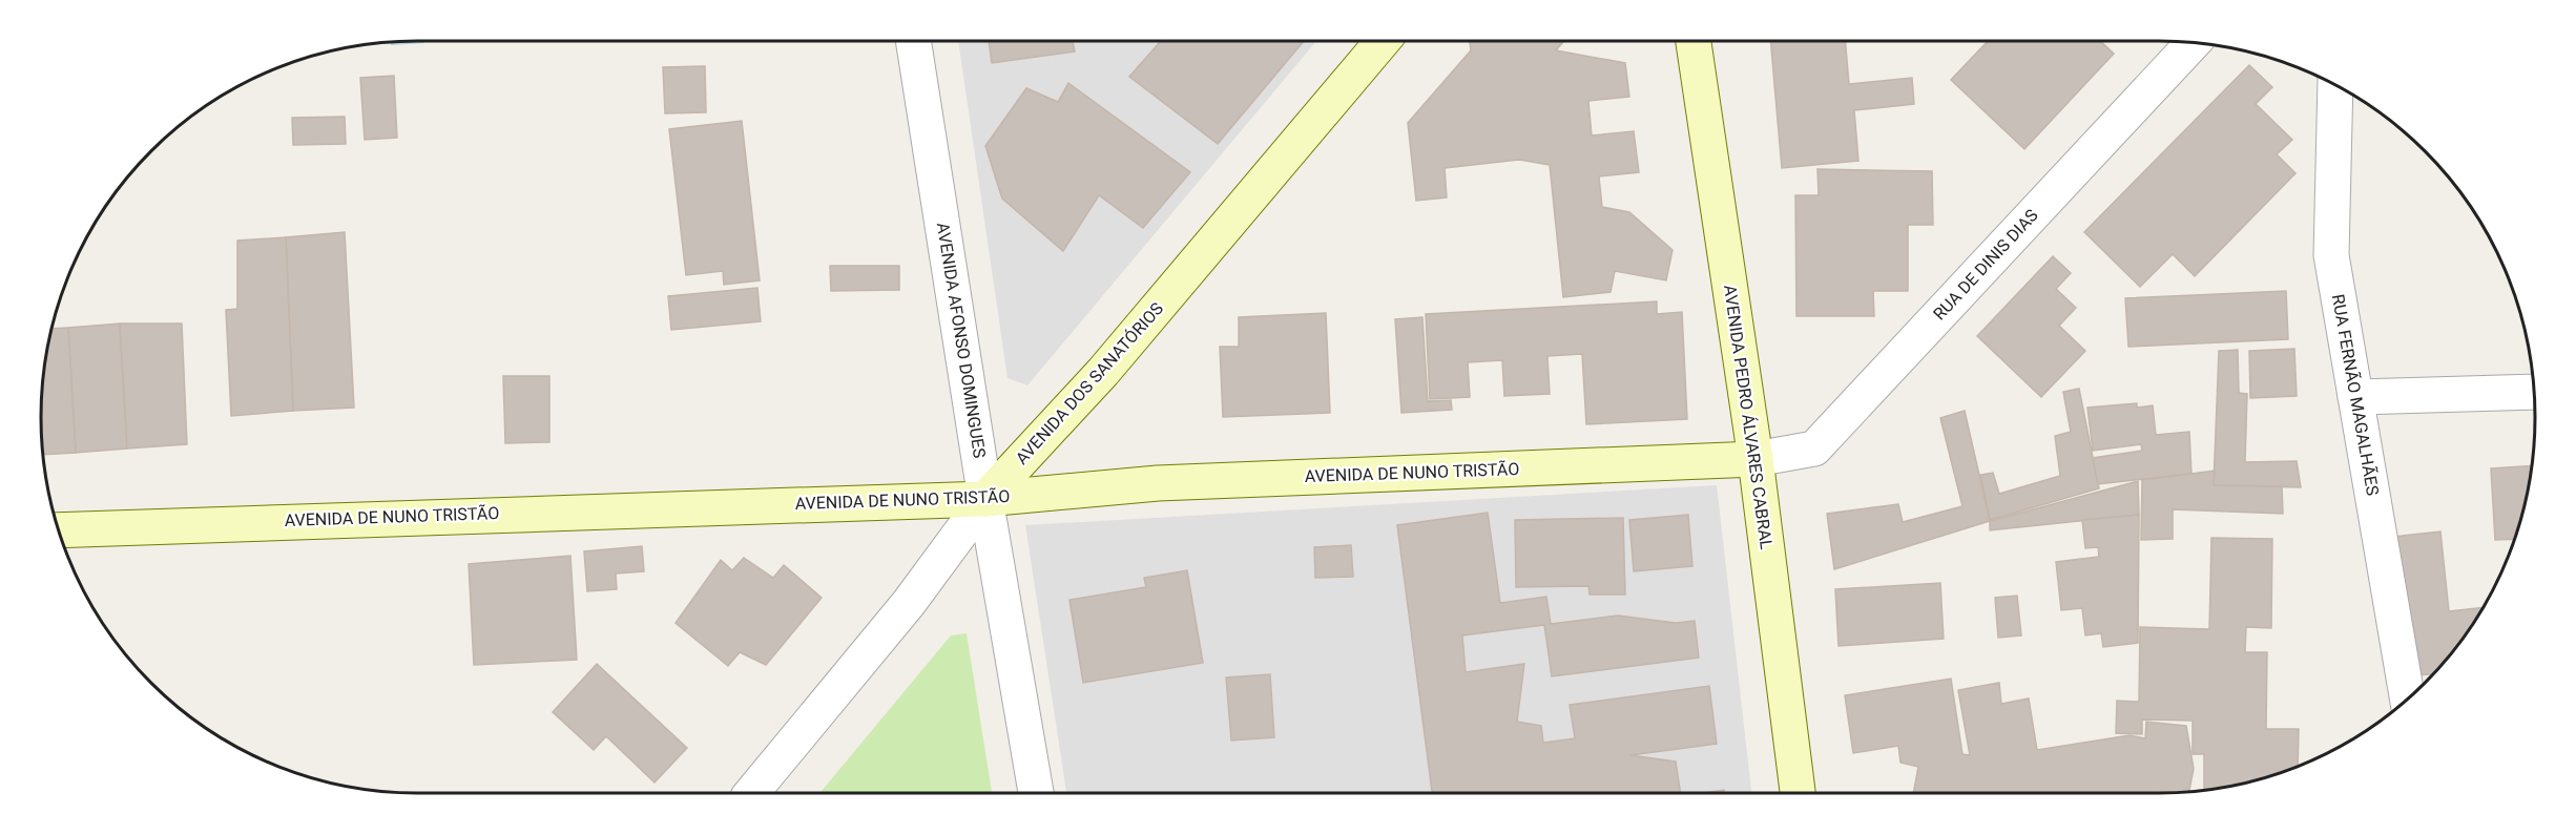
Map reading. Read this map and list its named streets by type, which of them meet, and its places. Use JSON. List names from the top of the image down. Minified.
{"streets":{"street":["RUA DE DINIS DIAS","AVENIDA AFONSO DOMINGUES","AVENIDA DOS SANATÓRIOS","RUA FERNÃO MAGALHÃES","AVENIDA PEDRO ÁLVARES CABRAL","AVENIDA DE NUNO TRISTÃO"]},"crossings":[["RUA DE DINIS DIAS","AVENIDA PEDRO ÁLVARES CABRAL"],["RUA DE DINIS DIAS","AVENIDA DE NUNO TRISTÃO"],["AVENIDA AFONSO DOMINGUES","AVENIDA DOS SANATÓRIOS"],["AVENIDA AFONSO DOMINGUES","AVENIDA DE NUNO TRISTÃO"],["AVENIDA DOS SANATÓRIOS","AVENIDA DE NUNO TRISTÃO"],["AVENIDA PEDRO ÁLVARES CABRAL","AVENIDA DE NUNO TRISTÃO"]]}
